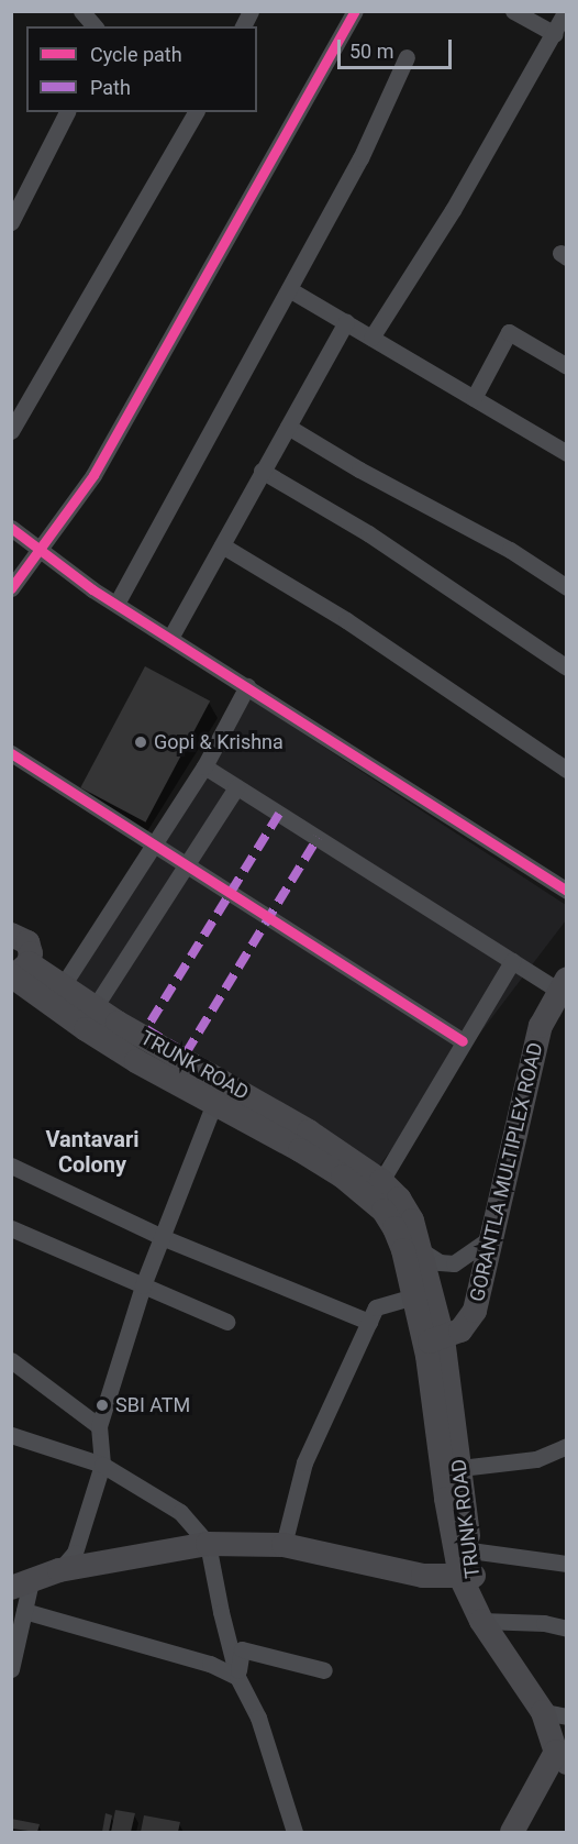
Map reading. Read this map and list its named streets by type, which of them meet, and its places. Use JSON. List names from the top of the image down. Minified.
{"streets":{"main road":["TRUNK ROAD","GORANTLA MULTIPLEX ROAD"]},"crossings":[["TRUNK ROAD","GORANTLA MULTIPLEX ROAD"]],"districts":["Vantavari Colony"],"places":["Gopi & Krishna","SBI ATM"],"legend":["Cycle path","Path"],"scale_bar":"50 m"}
